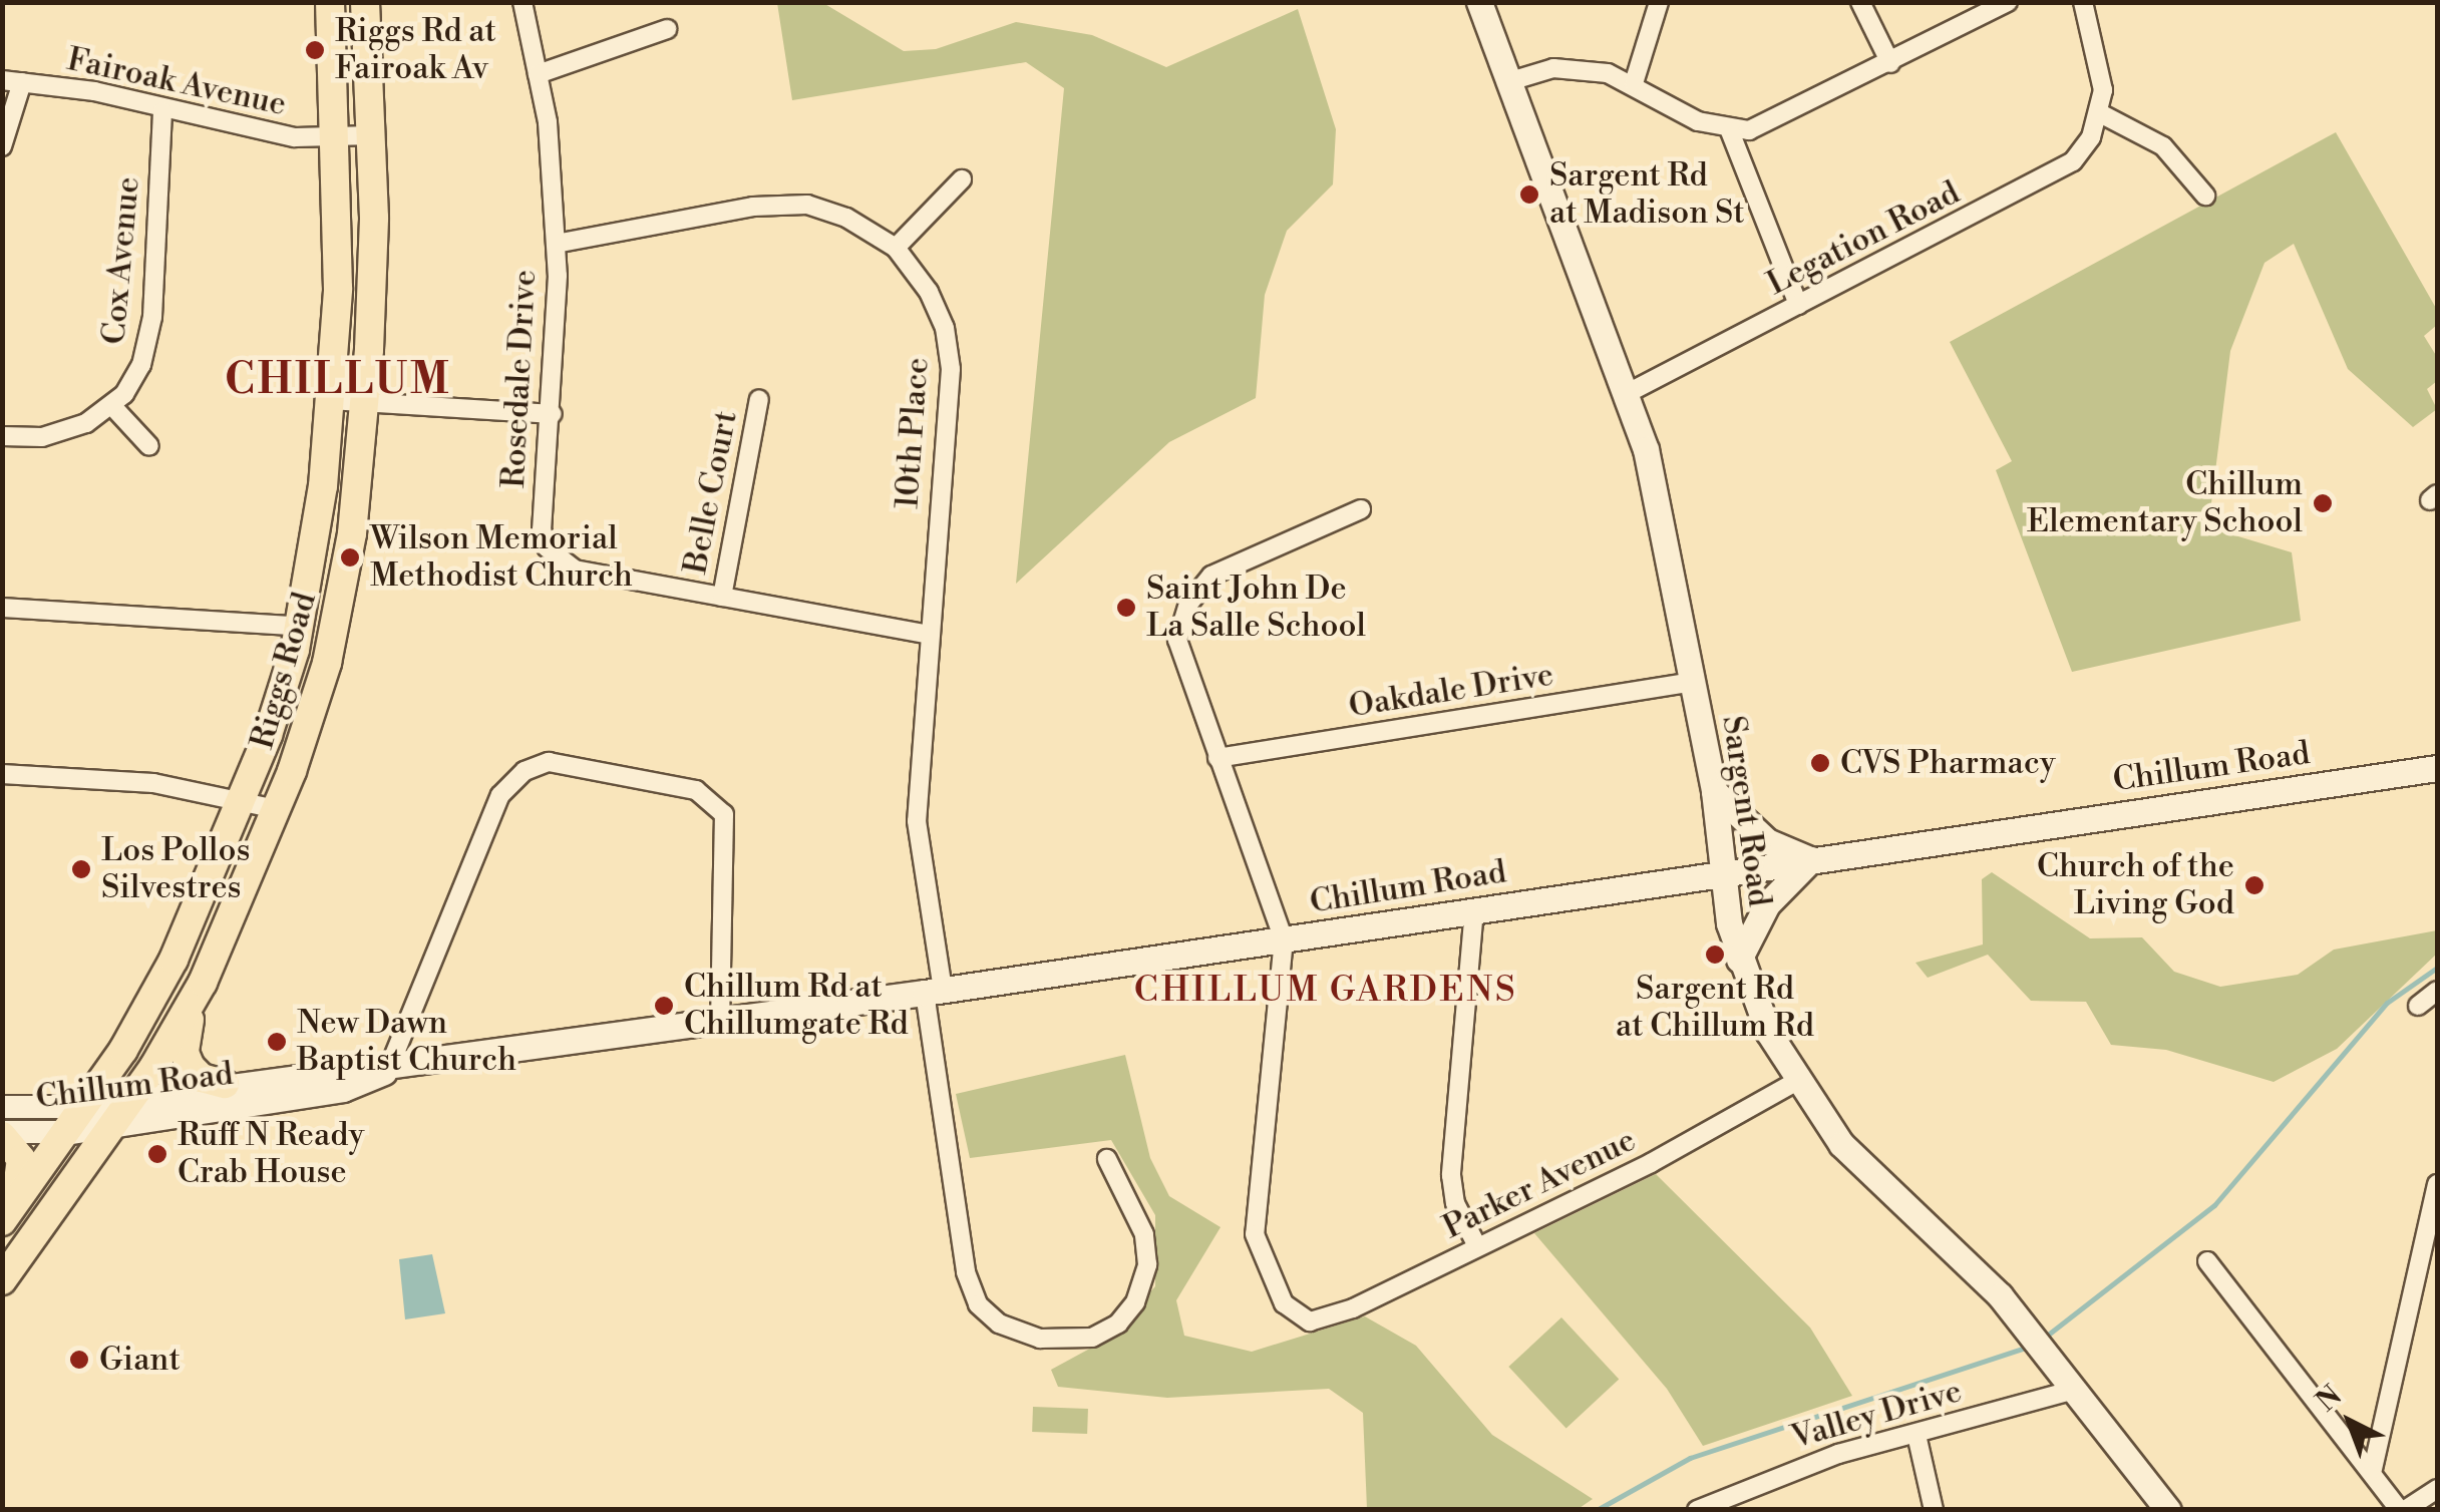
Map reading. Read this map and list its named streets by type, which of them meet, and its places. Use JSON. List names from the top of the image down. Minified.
{"streets":{"main road":["Riggs Road","Chillum Road","Sargent Road"],"street":["Fairoak Avenue","Legation Road","Cox Avenue","Rosedale Drive","10th Place","Belle Court","Oakdale Drive","Parker Avenue","Valley Drive"]},"crossings":[["Fairoak Avenue","Cox Avenue"],["Fairoak Avenue","Riggs Road"],["Legation Road","Sargent Road"],["Rosedale Drive","10th Place"],["Rosedale Drive","Belle Court"],["10th Place","Chillum Road"],["Riggs Road","Chillum Road"],["Oakdale Drive","Sargent Road"],["Chillum Road","Sargent Road"],["Chillum Road","Parker Avenue"],["Sargent Road","Parker Avenue"],["Sargent Road","Valley Drive"]],"districts":["CHILLUM","CHILLUM GARDENS"],"places":["Riggs Rd at Fairoak Av","Sargent Rd at Madison St","Chillum Elementary School","Wilson Memorial Methodist Church","Saint John De La Salle School","CVS Pharmacy","Los Pollos Silvestres","Church of the Living God","Sargent Rd at Chillum Rd","Chillum Rd at Chillumgate Rd","New Dawn Baptist Church","Ruff N Ready Crab House","Giant"],"north":"top left"}
